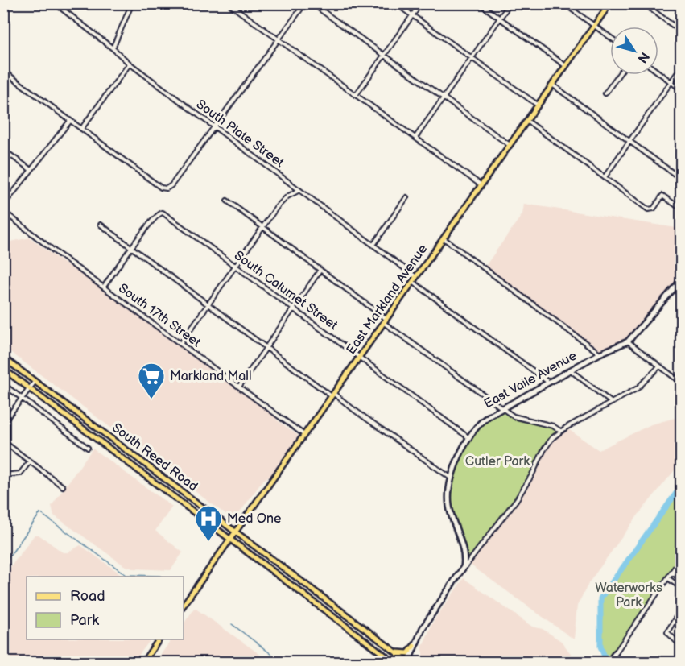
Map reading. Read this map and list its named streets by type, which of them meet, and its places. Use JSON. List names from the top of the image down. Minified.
{"streets":{"main road":["East Markland Avenue","South Reed Road"],"street":["South Plate Street","South Calumet Street","South 17th Street","East Vaile Avenue"]},"crossings":[["South Plate Street","East Markland Avenue"],["South Calumet Street","East Markland Avenue"],["South Calumet Street","East Vaile Avenue"],["East Markland Avenue","South 17th Street"],["East Markland Avenue","South Reed Road"]],"parks":["Cutler Park","Waterworks Park"],"places":{"supermarket":["Markland Mall"],"hospital":["Med One"]},"legend":["Road","Park"],"north":"bottom right"}
